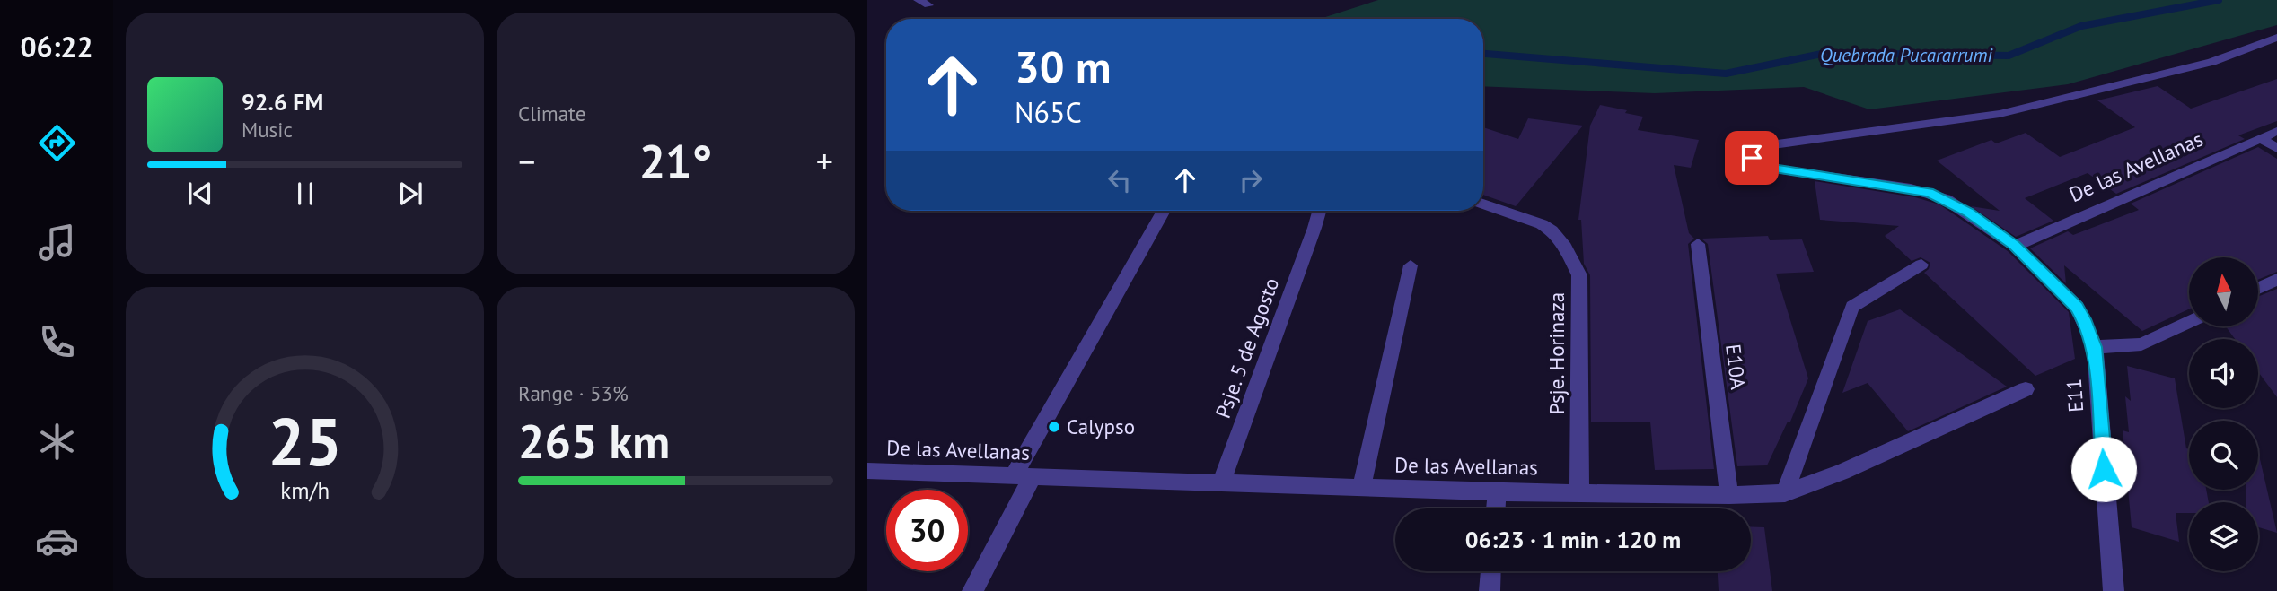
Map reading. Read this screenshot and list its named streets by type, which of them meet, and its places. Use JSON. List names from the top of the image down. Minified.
{"streets":{"street":["De las Avellanas","Psje. 5 de Agosto","Psje. Horinaza","E10A","E11"]},"crossings":[["De las Avellanas","Psje. 5 de Agosto"],["De las Avellanas","Psje. Horinaza"],["De las Avellanas","E10A"],["De las Avellanas","E11"]],"water":["Quebrada Pucararrumi"],"places":["Calypso"],"north":"top","page":{"tabs":"06:22","tile":["Climate",["Range · 53%","265 km"]],"turn":["30 m","N65C"],"song":["92.6 FM","Music"],"heat":["−","21°","+"],"limit":"30","trip":"06:23 · 1 min · 120 m","gauge":["25","km/h"]}}
